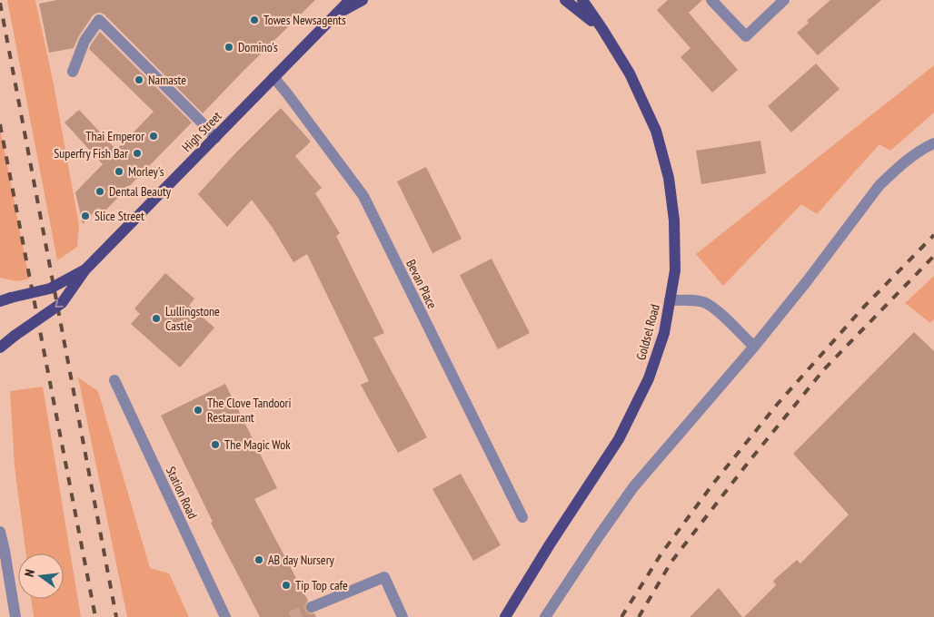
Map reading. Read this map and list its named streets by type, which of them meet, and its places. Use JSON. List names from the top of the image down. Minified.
{"streets":{"main road":["High Street","Goldsel Road"],"street":["Bevan Place","Station Road"]},"crossings":[["High Street","Bevan Place"]],"places":["Towes Newsagents","Domino's","Namaste","Thai Emperor","Superfry Fish Bar","Morley's","Dental Beauty","Slice Street","Lullingstone Castle","The Clove Tandoori Restaurant","The Magic Wok","AB day Nursery","Tip Top cafe"],"north":"left"}
